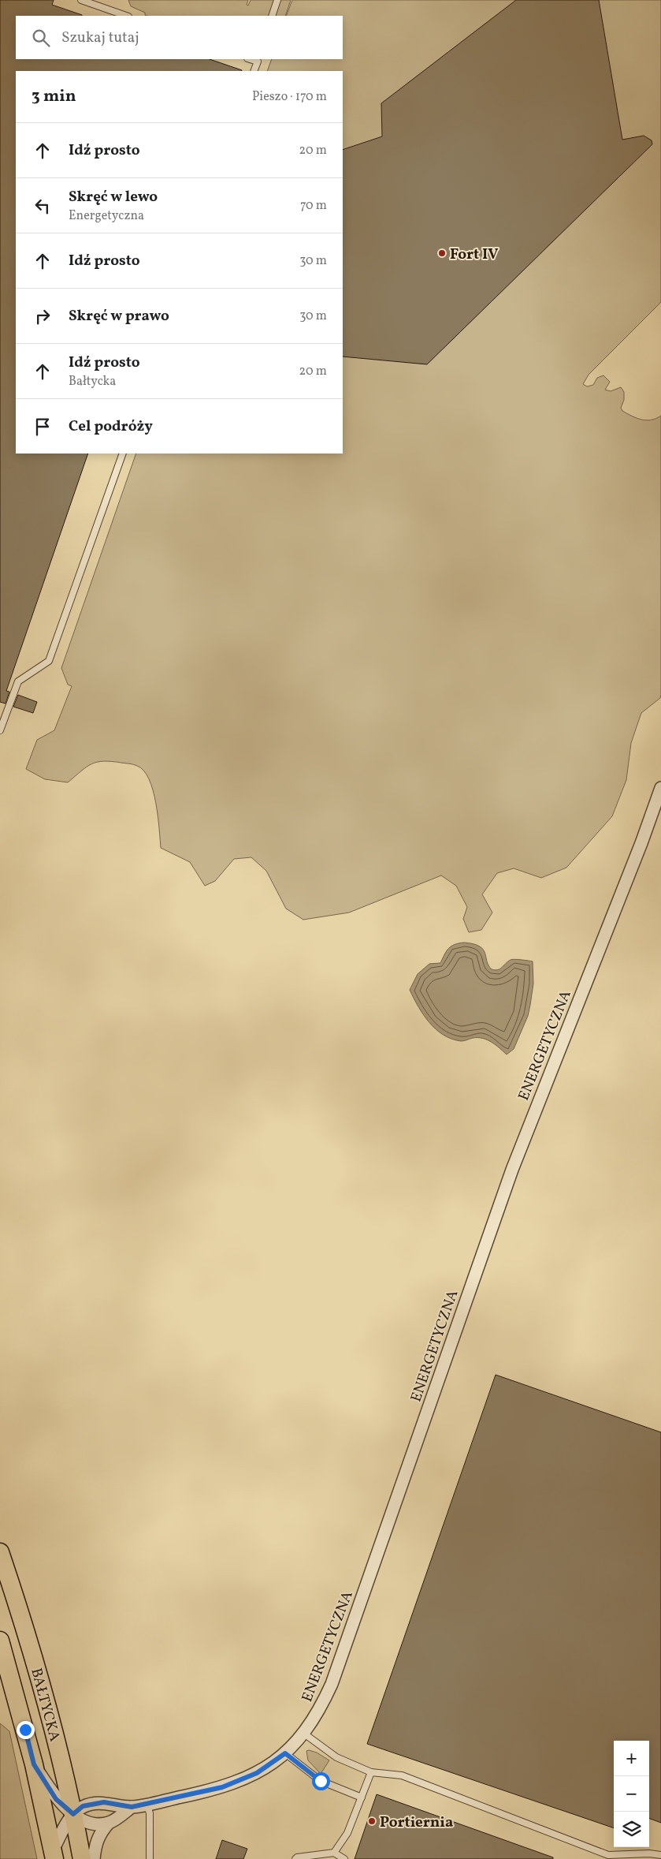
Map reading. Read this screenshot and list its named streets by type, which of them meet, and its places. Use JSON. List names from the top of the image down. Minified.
{"streets":{"main road":["BAŁTYCKA"],"street":["ENERGETYCZNA"]},"places":["Fort IV","Portiernia"],"page":{"search":"Szukaj tutaj","heading":["3 min","Pieszo · 170 m"],"list":[["Idź prosto","20 m"],["Skręć w lewo","Energetyczna","70 m"],["Idź prosto","30 m"],["Skręć w prawo","30 m"],["Idź prosto","Bałtycka","20 m"],"Cel podróży"],"map_buttons":["+","−"]}}
